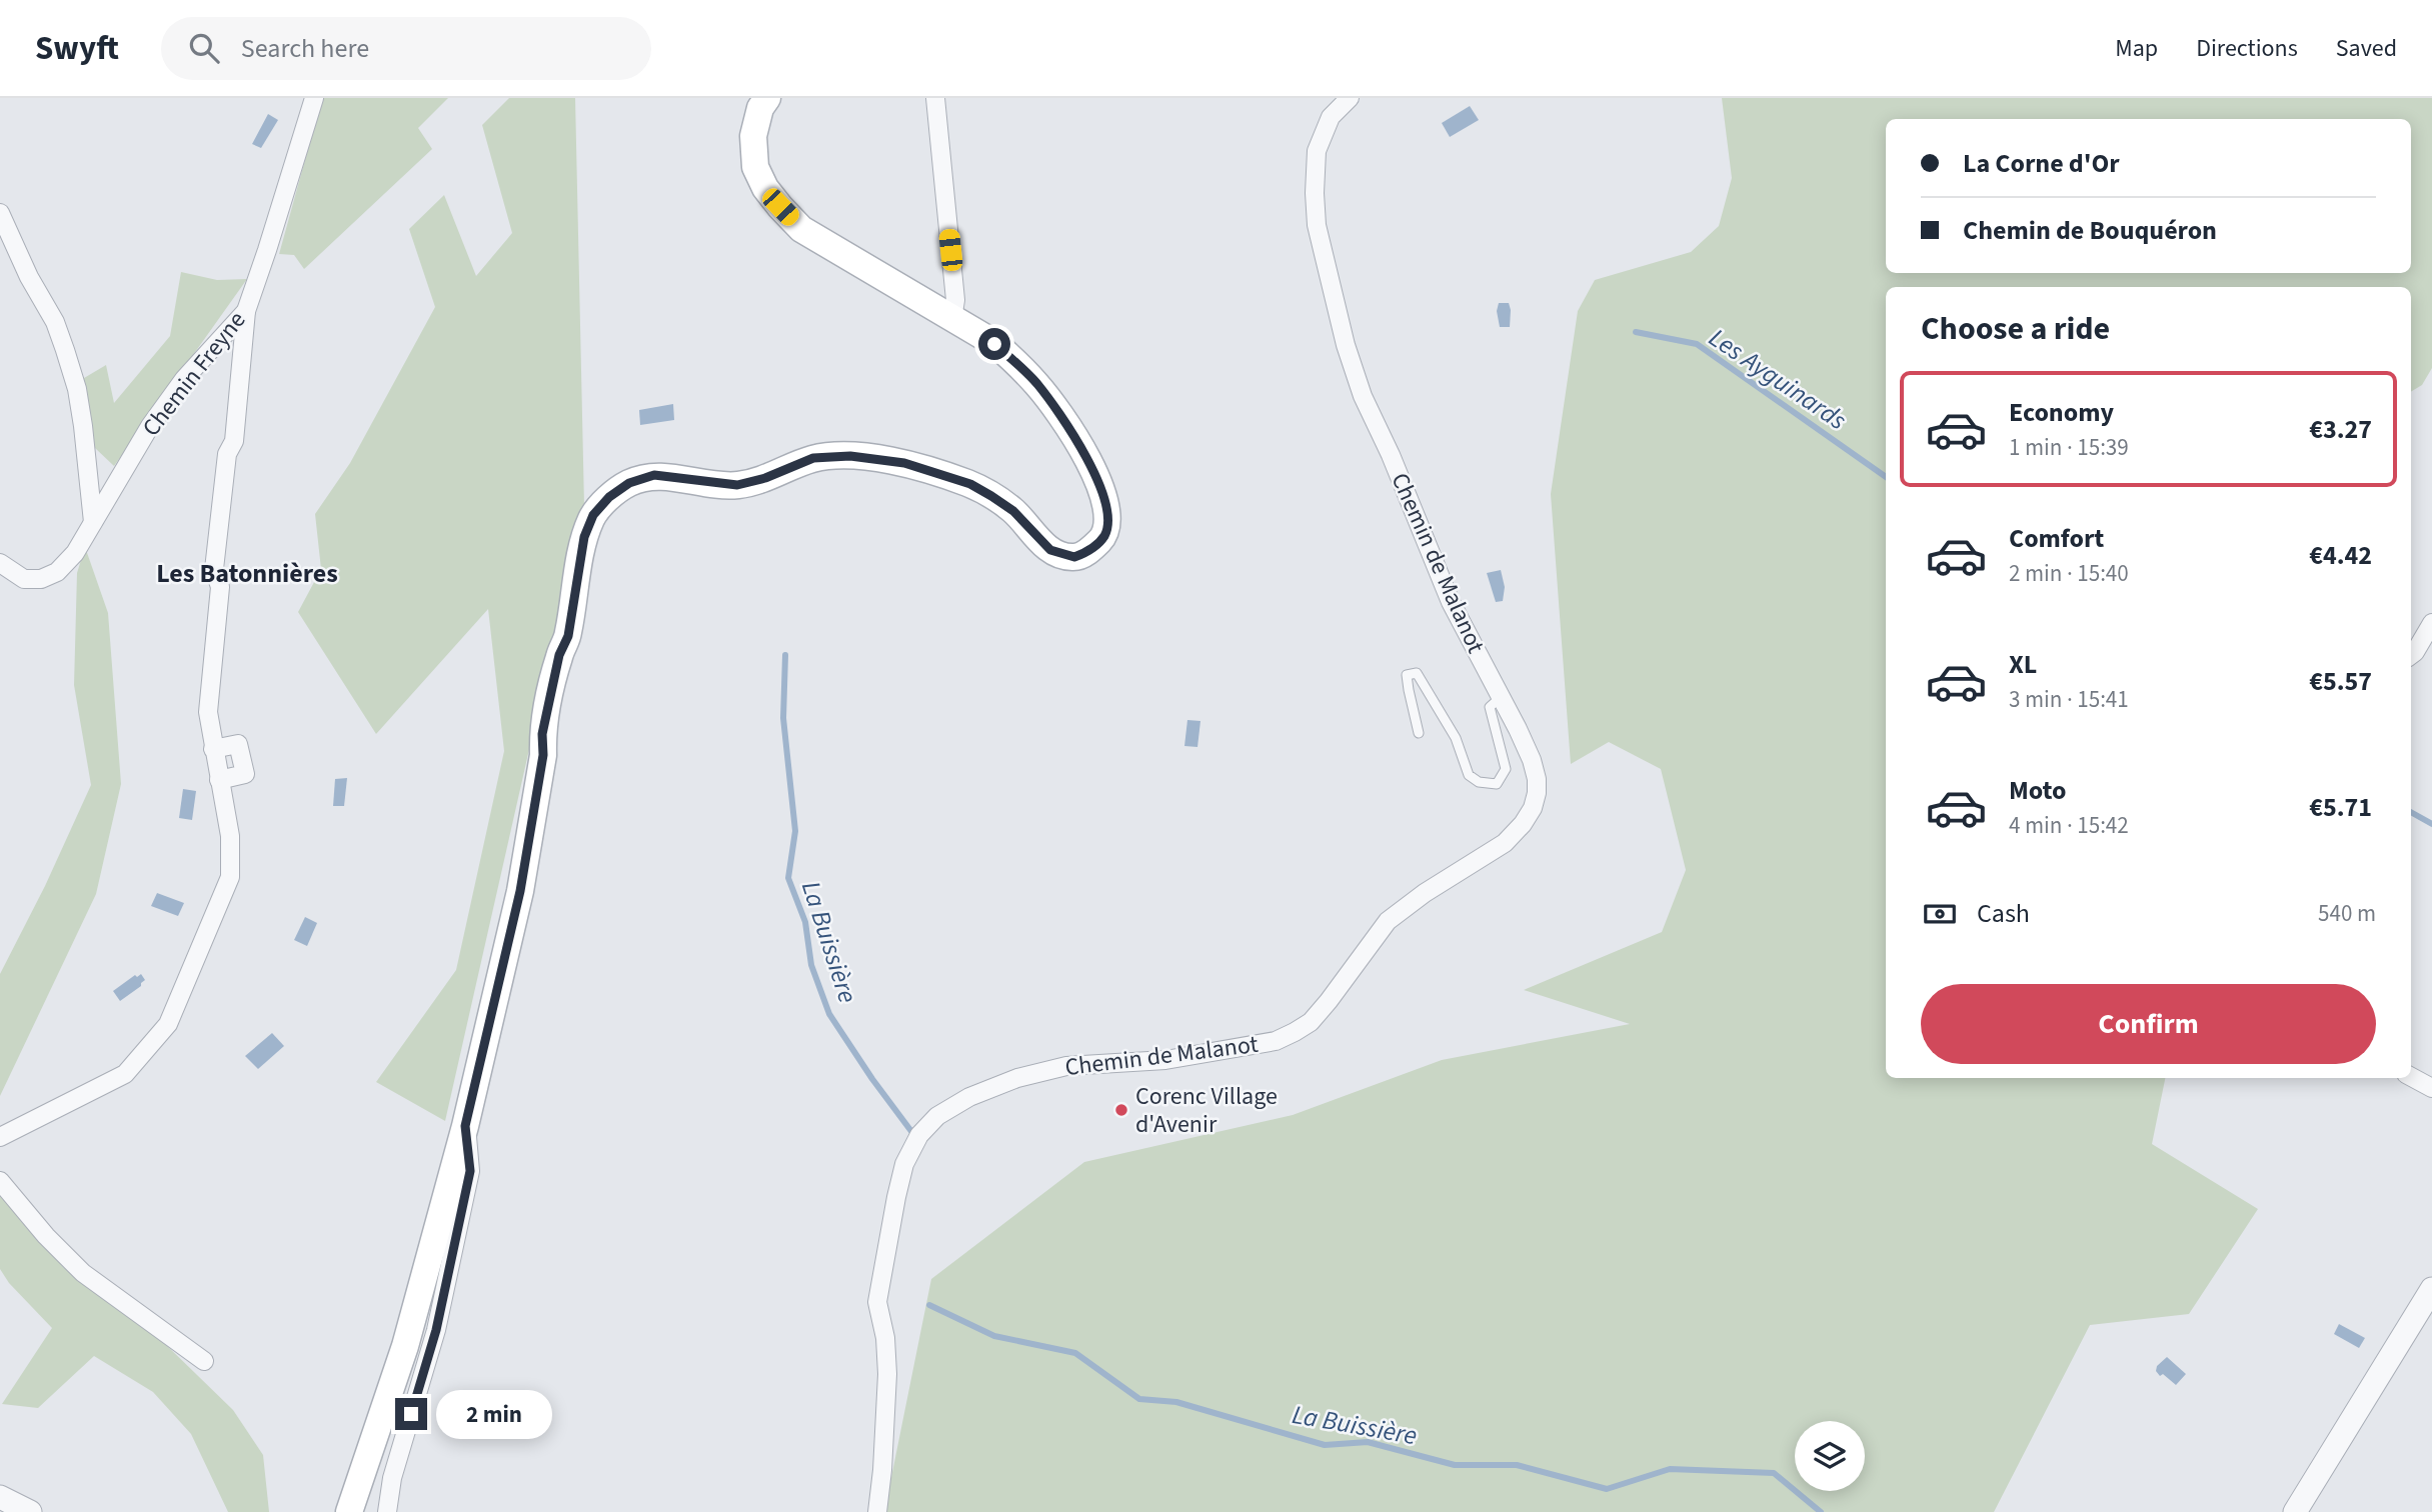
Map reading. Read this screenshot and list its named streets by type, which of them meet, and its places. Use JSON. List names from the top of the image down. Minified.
{"streets":{"street":["Chemin Freyne","Chemin de Malanot"]},"districts":["Les Batonnières"],"water":["Les Ayguinards","La Buissière"],"places":["Corenc Village d'Avenir"],"page":{"header":"Swyft","search":"Search here","nav":["Map","Directions","Saved"],"banner":["La Corne d'Or","Chemin de Bouquéron"],"heading":"Choose a ride","list":[{"name":"Economy","note":"1 min · 15:39","value":"€3.27"},{"name":"Comfort","note":"2 min · 15:40","value":"€4.42"},{"name":"XL","note":"3 min · 15:41","value":"€5.57"},{"name":"Moto","note":"4 min · 15:42","value":"€5.71"}],"pay":["Cash","540 m"],"buttons":"Confirm","bubble":"2 min"}}
